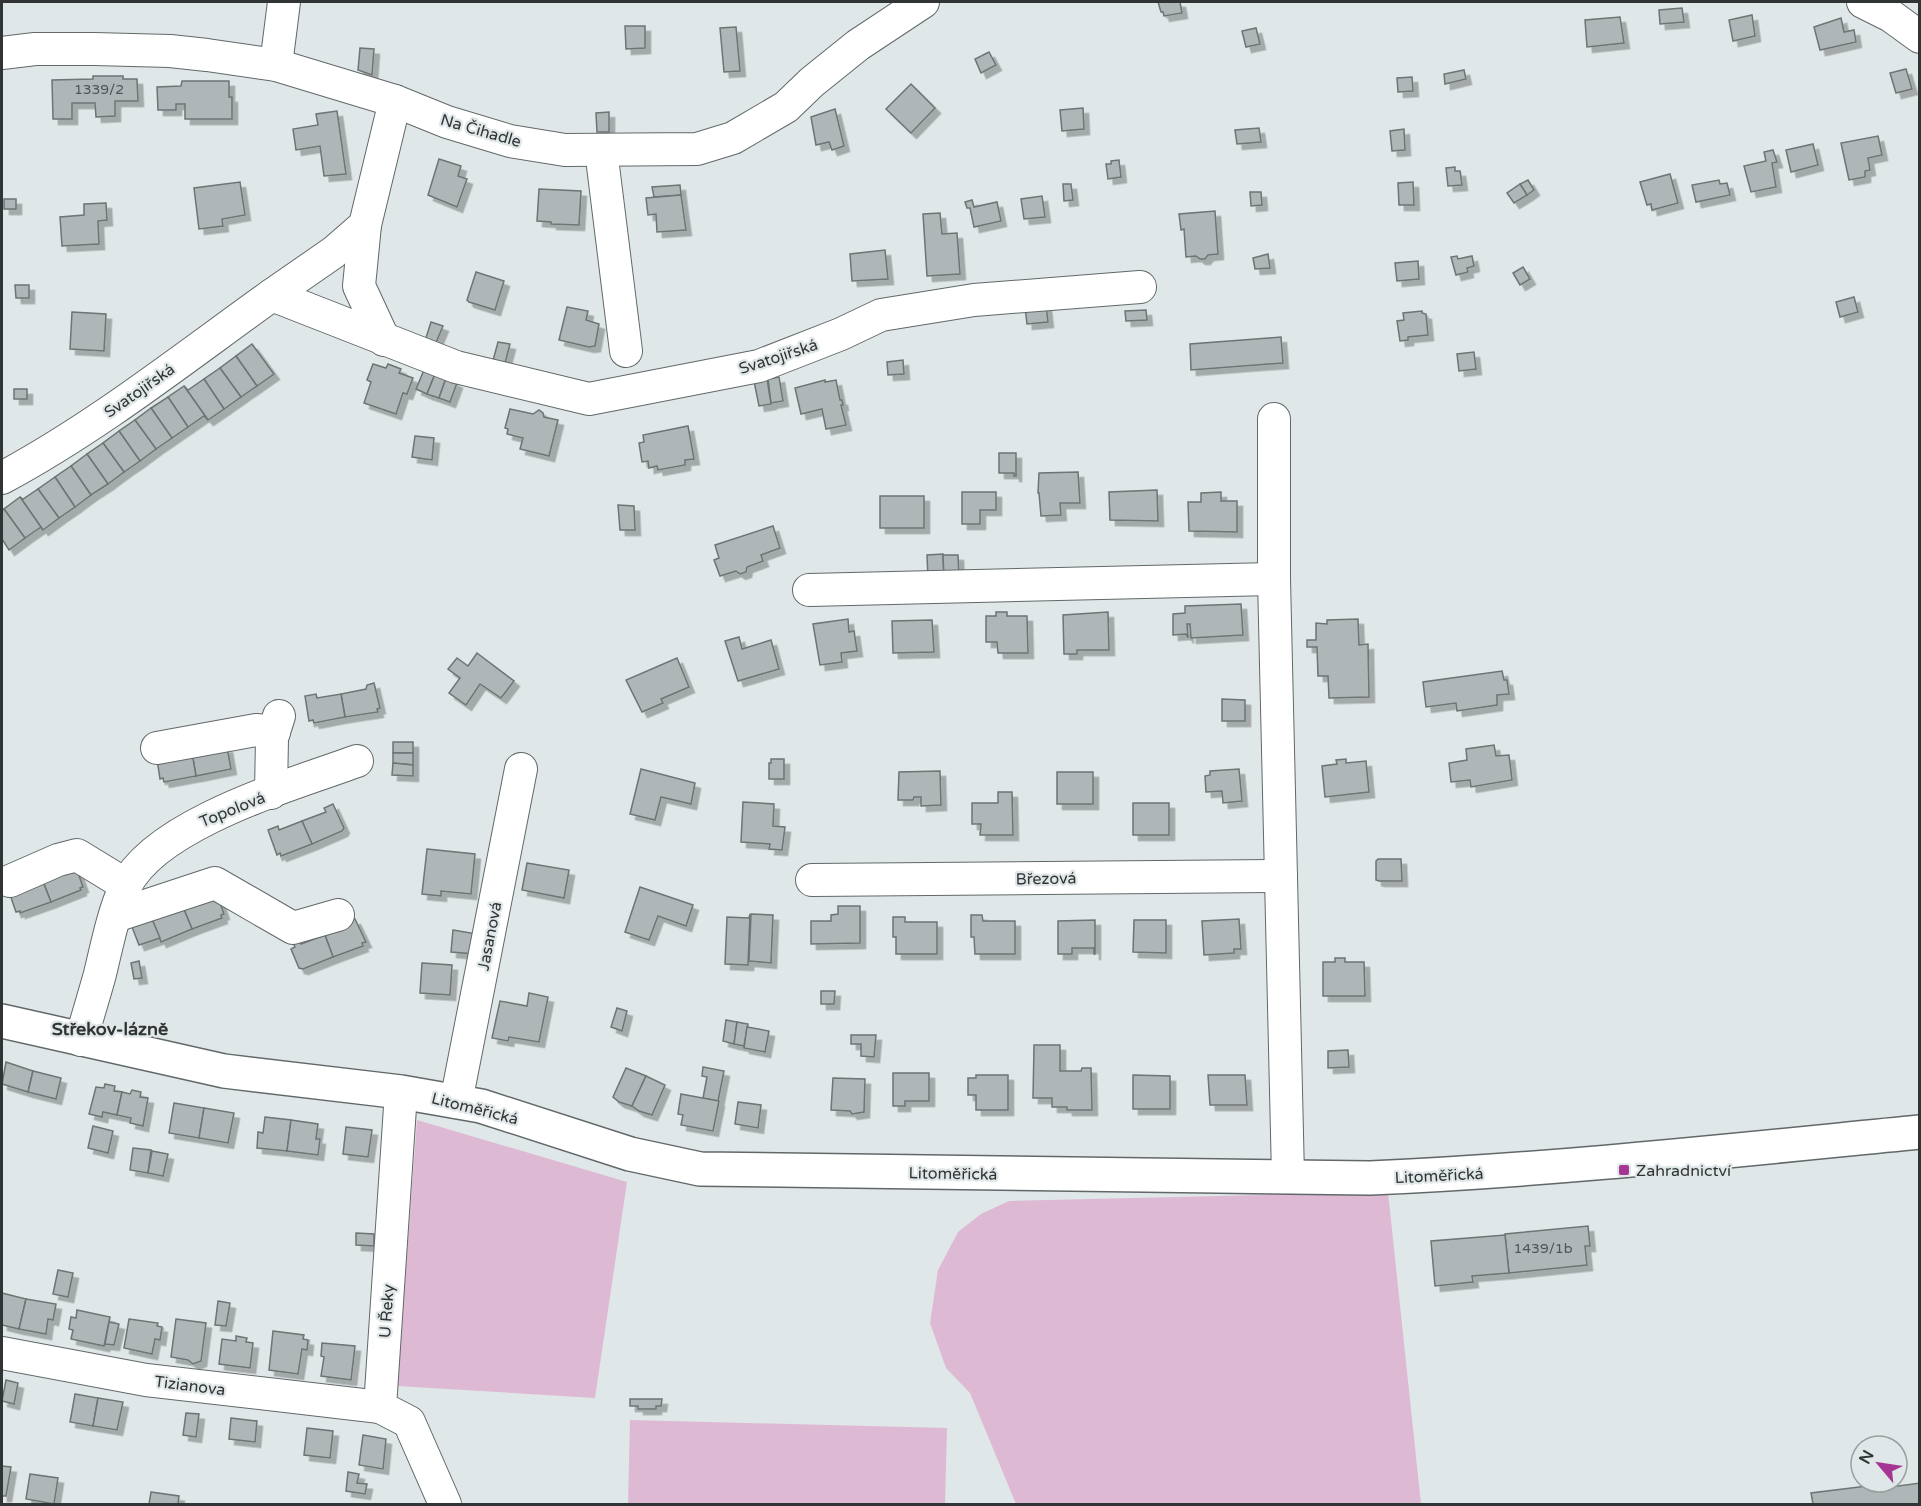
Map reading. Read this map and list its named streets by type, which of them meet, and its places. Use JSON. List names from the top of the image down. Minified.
{"streets":{"main road":["Litoměřická"],"street":["Na Čihadle","Svatojiřská","Topolová","Březová","Jasanová","U Řeky","Tizianova"]},"crossings":[["Topolová","Litoměřická"],["Jasanová","Litoměřická"],["Litoměřická","U Řeky"],["U Řeky","Tizianova"]],"districts":["Střekov-lázně"],"places":{"transit":["Zahradnictví"]},"house_numbers":["1339/2","1439/1b"],"north":"top left"}
